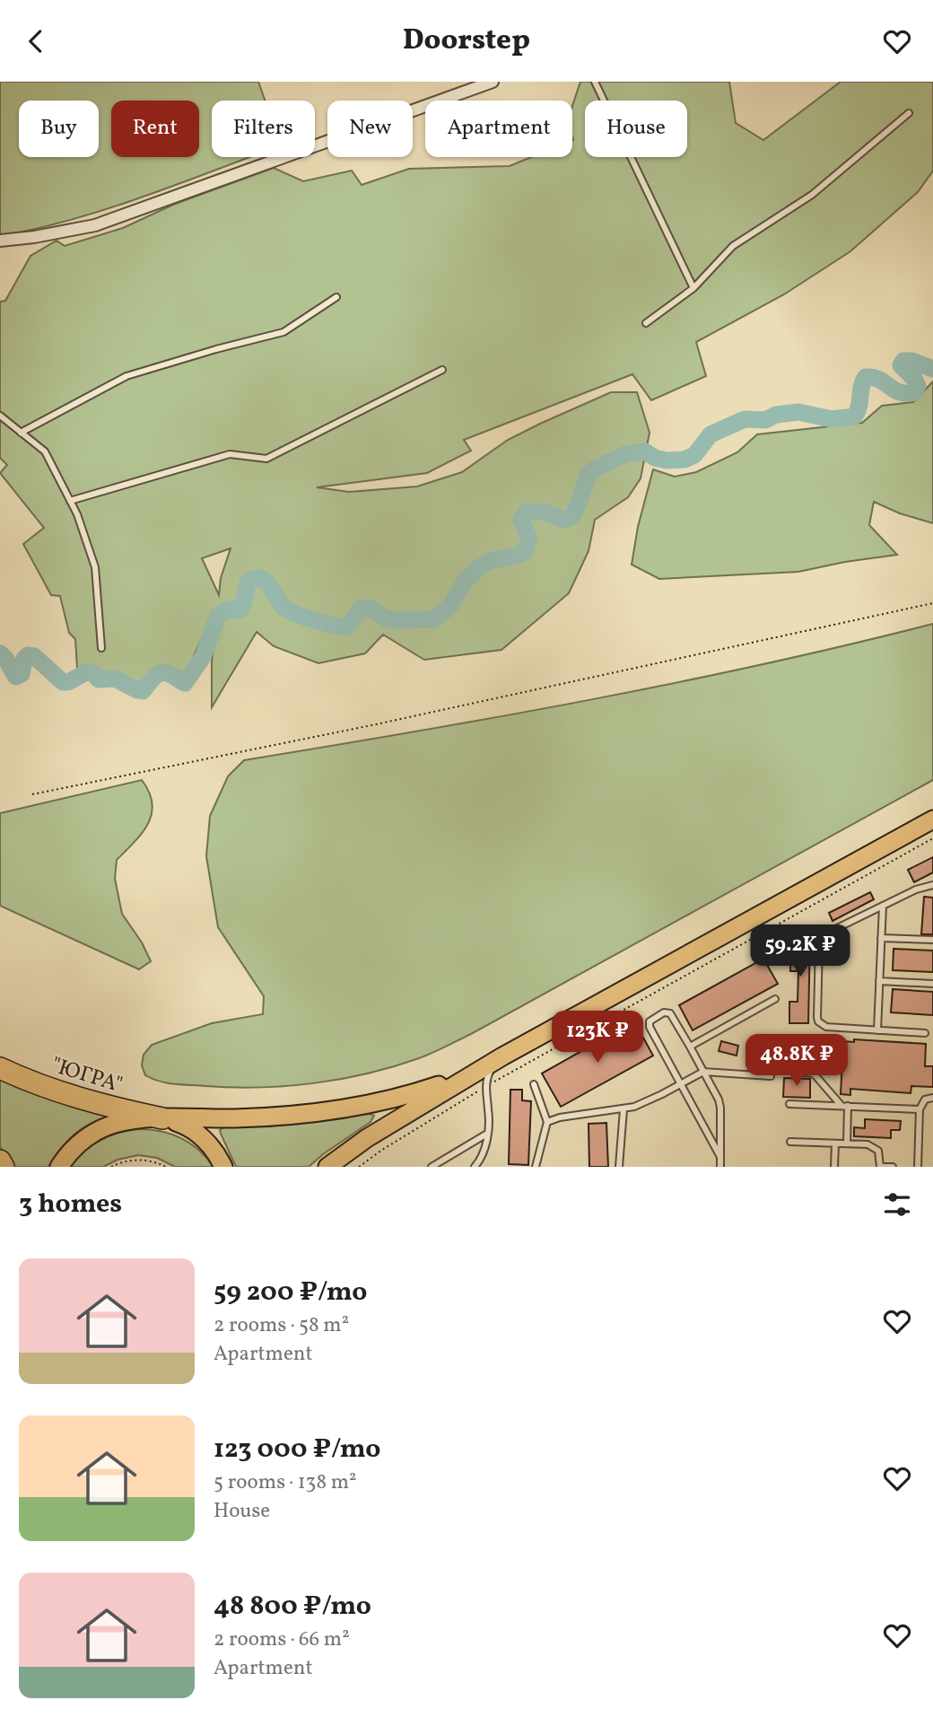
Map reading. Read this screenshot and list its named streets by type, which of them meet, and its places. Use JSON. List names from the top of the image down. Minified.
{"streets":{"highway":["\"ЮГРА\""]},"page":{"header":"Doorstep","chip":["Buy","Rent","Filters","New","Apartment","House"],"price":["59.2K ₽","123K ₽","48.8K ₽"],"heading":"3 homes","list":[{"name":"59 200 ₽/mo","note":"2 rooms · 58 m² · Apartment"},{"name":"123 000 ₽/mo","note":"5 rooms · 138 m² · House"},{"name":"48 800 ₽/mo","note":"2 rooms · 66 m² · Apartment"}]}}
